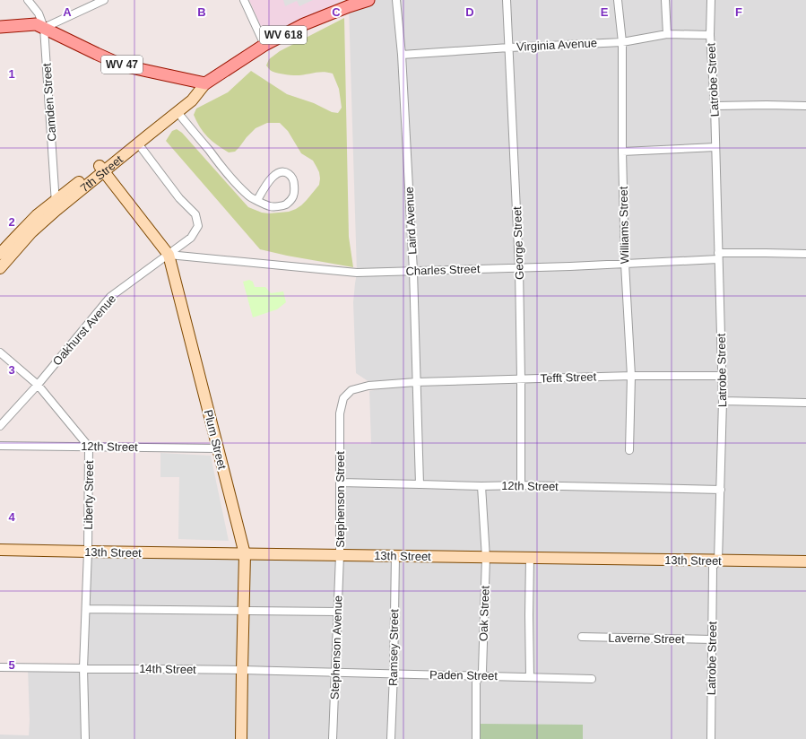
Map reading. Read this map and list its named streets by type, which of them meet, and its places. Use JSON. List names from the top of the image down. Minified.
{"streets":{"main road":["WV 618","WV 47","7th Street"],"street":["Virginia Avenue","Latrobe Street","Camden Street","Laird Avenue","Williams Street","George Street","Charles Street","Oakhurst Avenue","Tefft Street","Plum Street","12th Street","Liberty Street","Stephenson Street","13th Street","Oak Street","Laverne Street","Stephenson Avenue","Ramsey Street","14th Street","Paden Street"]},"crossings":[["Virginia Avenue","Latrobe Street"],["Virginia Avenue","Laird Avenue"],["Virginia Avenue","Williams Street"],["Virginia Avenue","George Street"],["WV 47","Camden Street"],["WV 47","7th Street"],["Latrobe Street","Charles Street"],["Latrobe Street","Tefft Street"],["Latrobe Street","12th Street"],["Latrobe Street","13th Street"],["Latrobe Street","Laverne Street"],["Camden Street","7th Street"],["7th Street","Oakhurst Avenue"],["7th Street","Plum Street"],["Laird Avenue","Charles Street"],["Laird Avenue","Tefft Street"],["Laird Avenue","12th Street"],["Laird Avenue","Stephenson Street"],["Williams Street","Charles Street"],["Williams Street","Tefft Street"],["George Street","Charles Street"],["George Street","Tefft Street"],["George Street","12th Street"],["Charles Street","Oakhurst Avenue"],["Charles Street","Plum Street"],["Oakhurst Avenue","Plum Street"],["Oakhurst Avenue","Liberty Street"],["Tefft Street","Stephenson Street"],["Plum Street","12th Street"],["Plum Street","13th Street"],["Plum Street","14th Street"],["12th Street","Liberty Street"],["12th Street","Stephenson Street"],["12th Street","Oak Street"],["Liberty Street","13th Street"],["Liberty Street","14th Street"],["Stephenson Street","13th Street"],["Stephenson Street","Stephenson Avenue"],["13th Street","Oak Street"],["13th Street","Stephenson Avenue"],["13th Street","Ramsey Street"],["Oak Street","Paden Street"],["Stephenson Avenue","14th Street"],["Stephenson Avenue","Paden Street"],["Ramsey Street","Paden Street"],["14th Street","Paden Street"]],"grid":{"columns":["A","B","C","D","E","F"],"rows":["1","2","3","4","5"]}}
